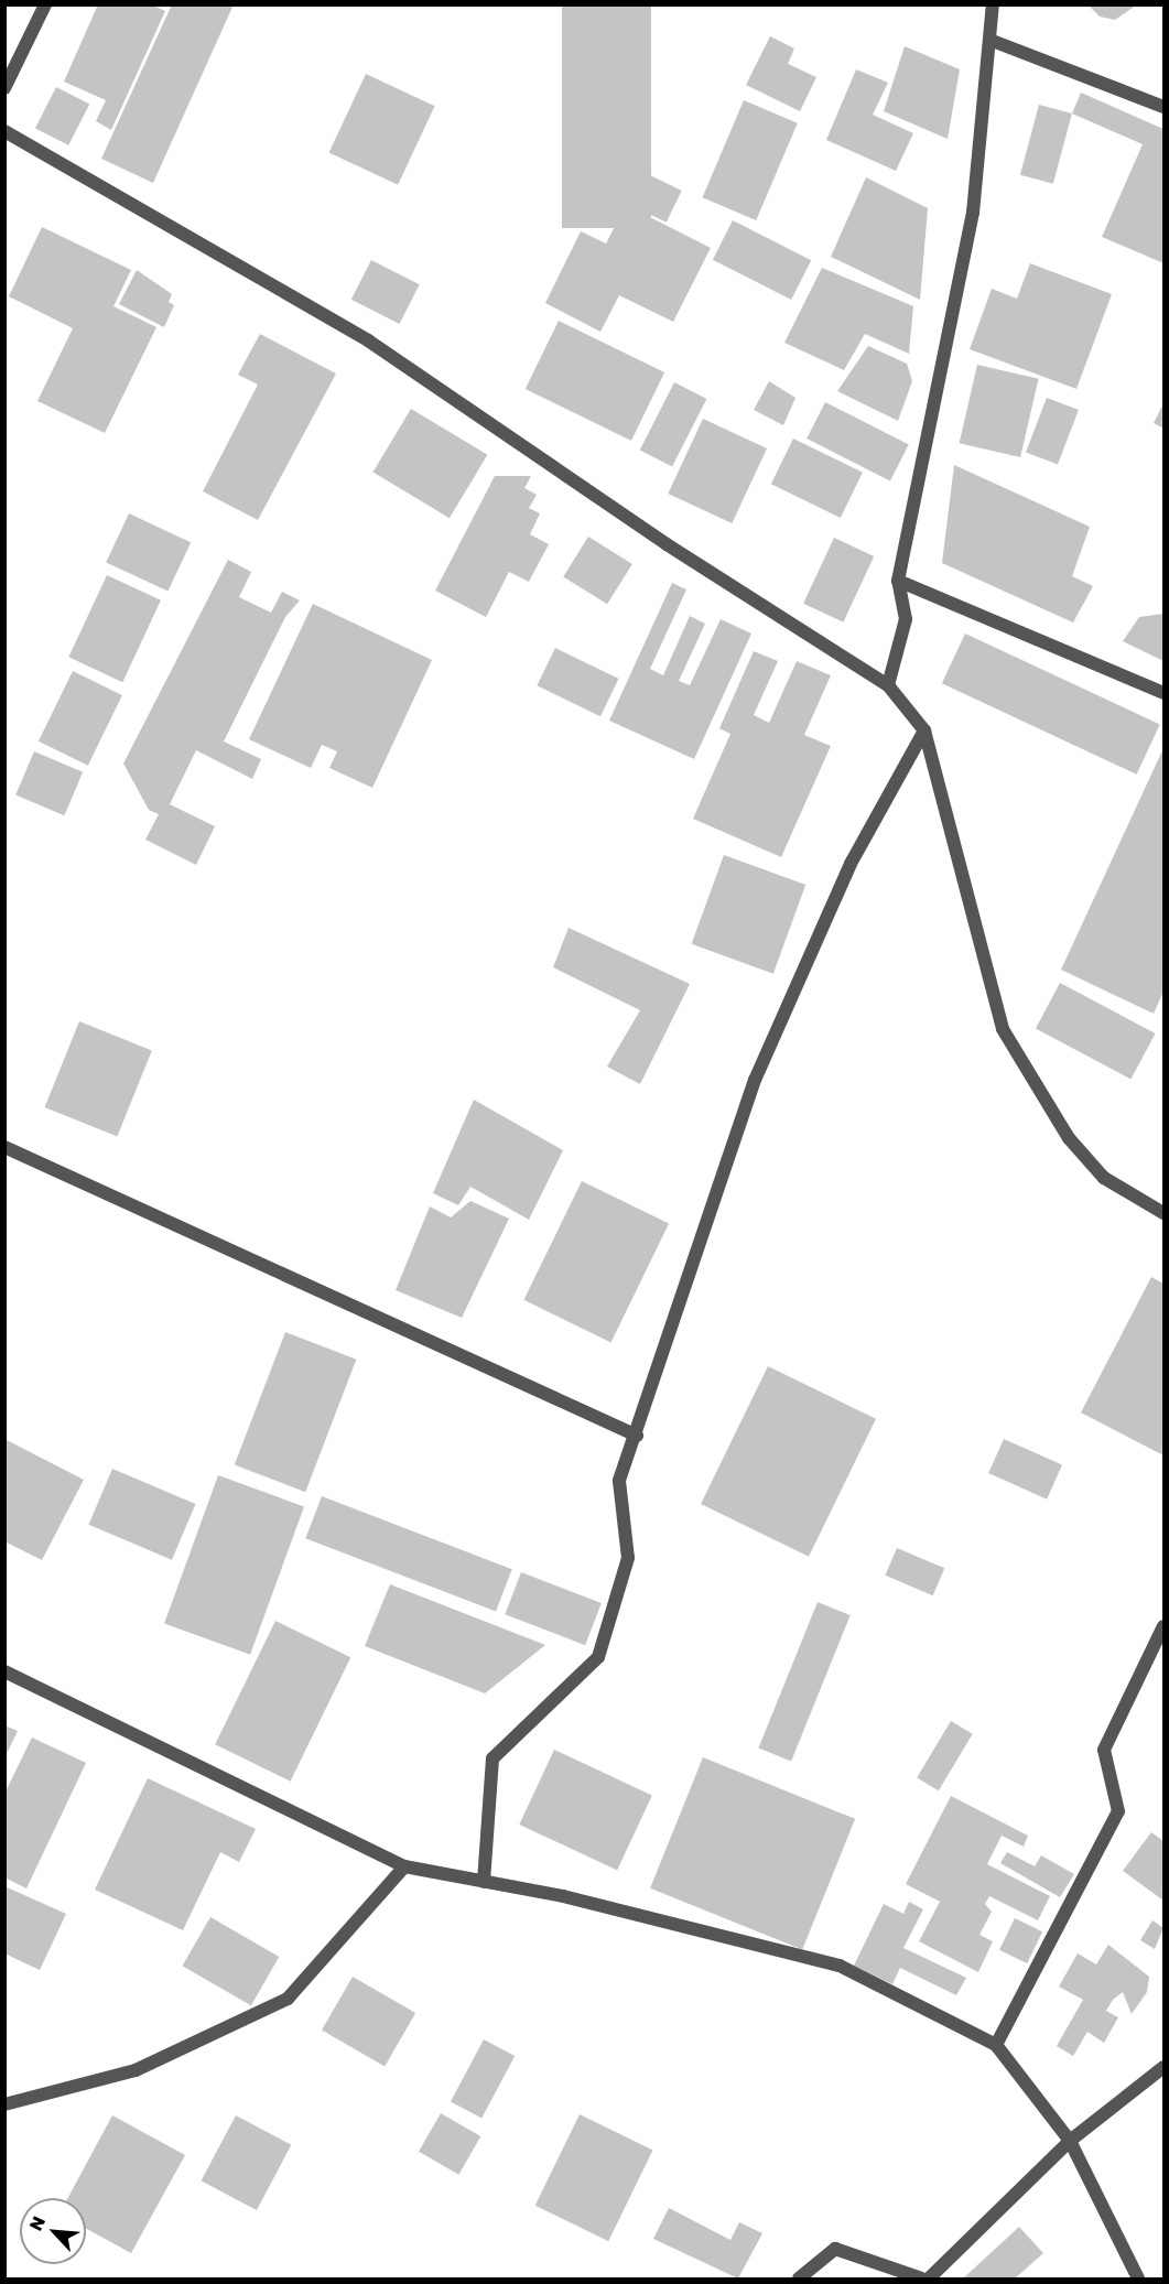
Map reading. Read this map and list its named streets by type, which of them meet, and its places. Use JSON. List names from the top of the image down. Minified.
{"north":"top left"}
